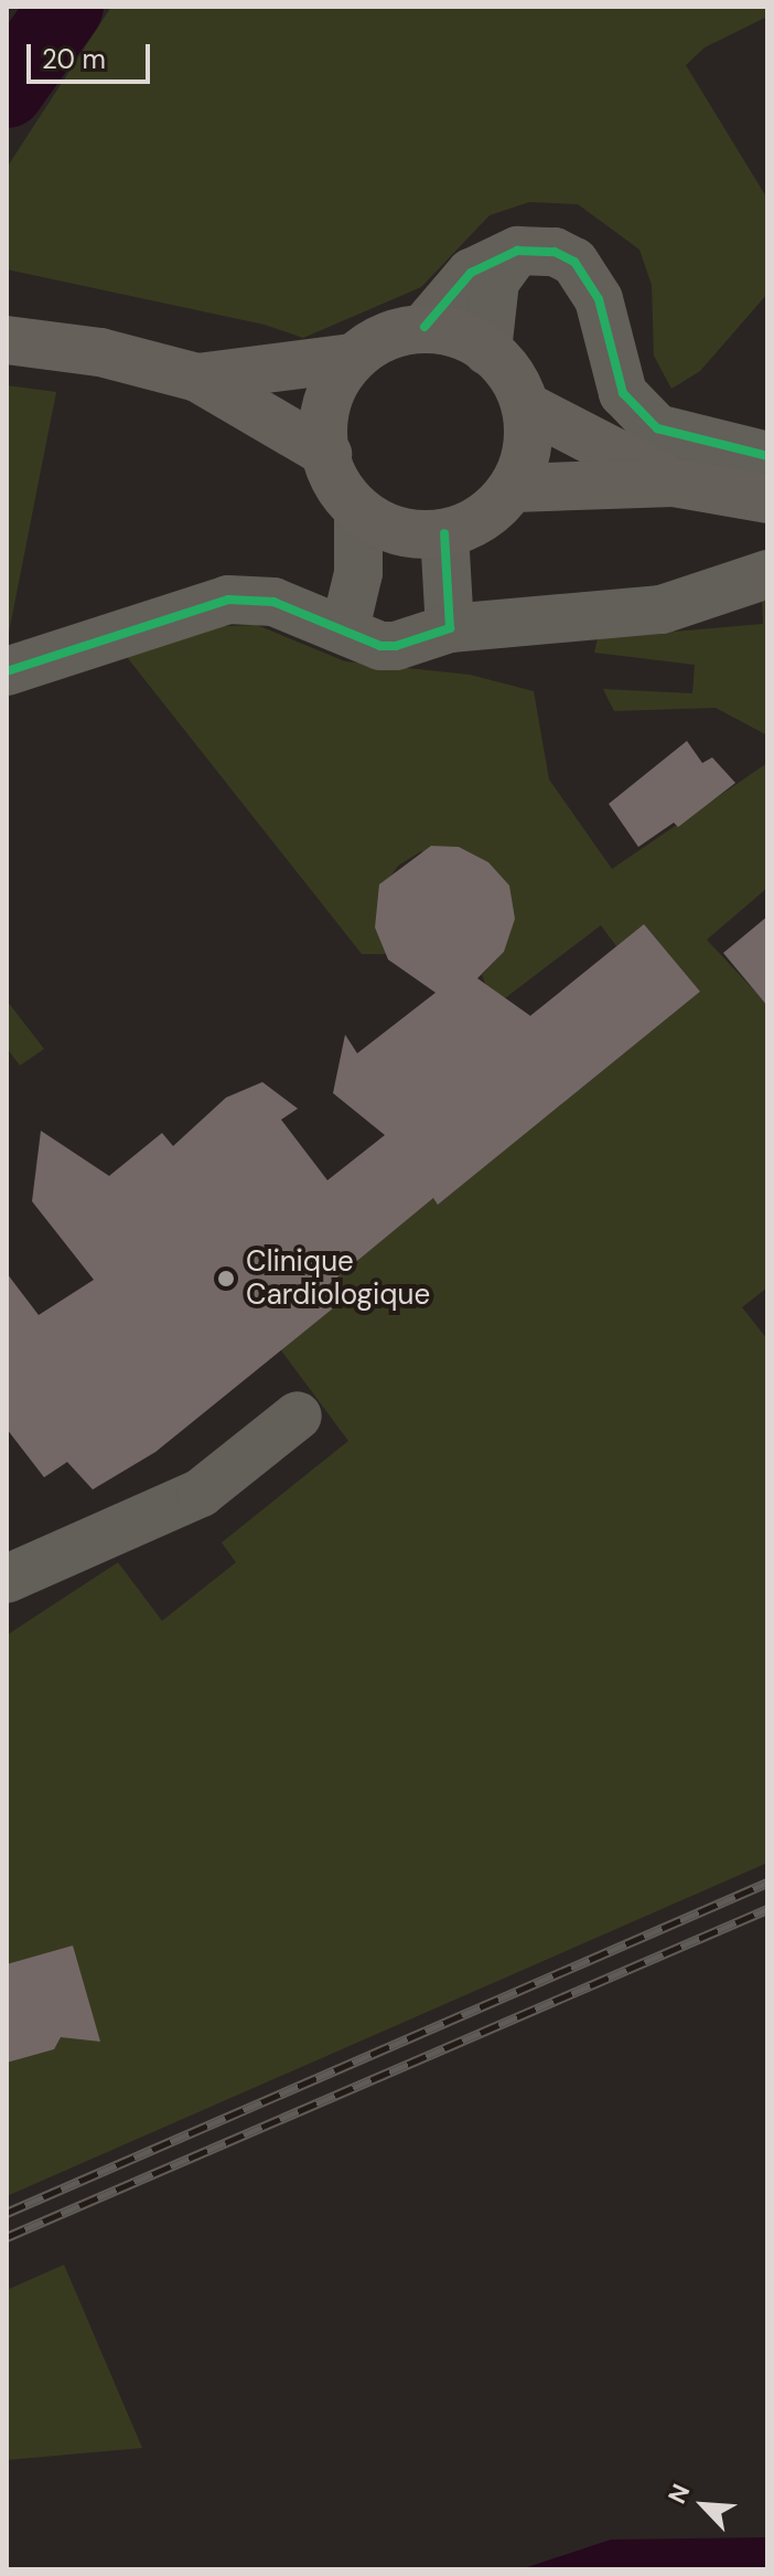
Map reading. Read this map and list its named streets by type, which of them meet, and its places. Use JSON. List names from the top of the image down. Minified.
{"places":["Clinique Cardiologique"],"scale_bar":"20 m","north":"top left"}
